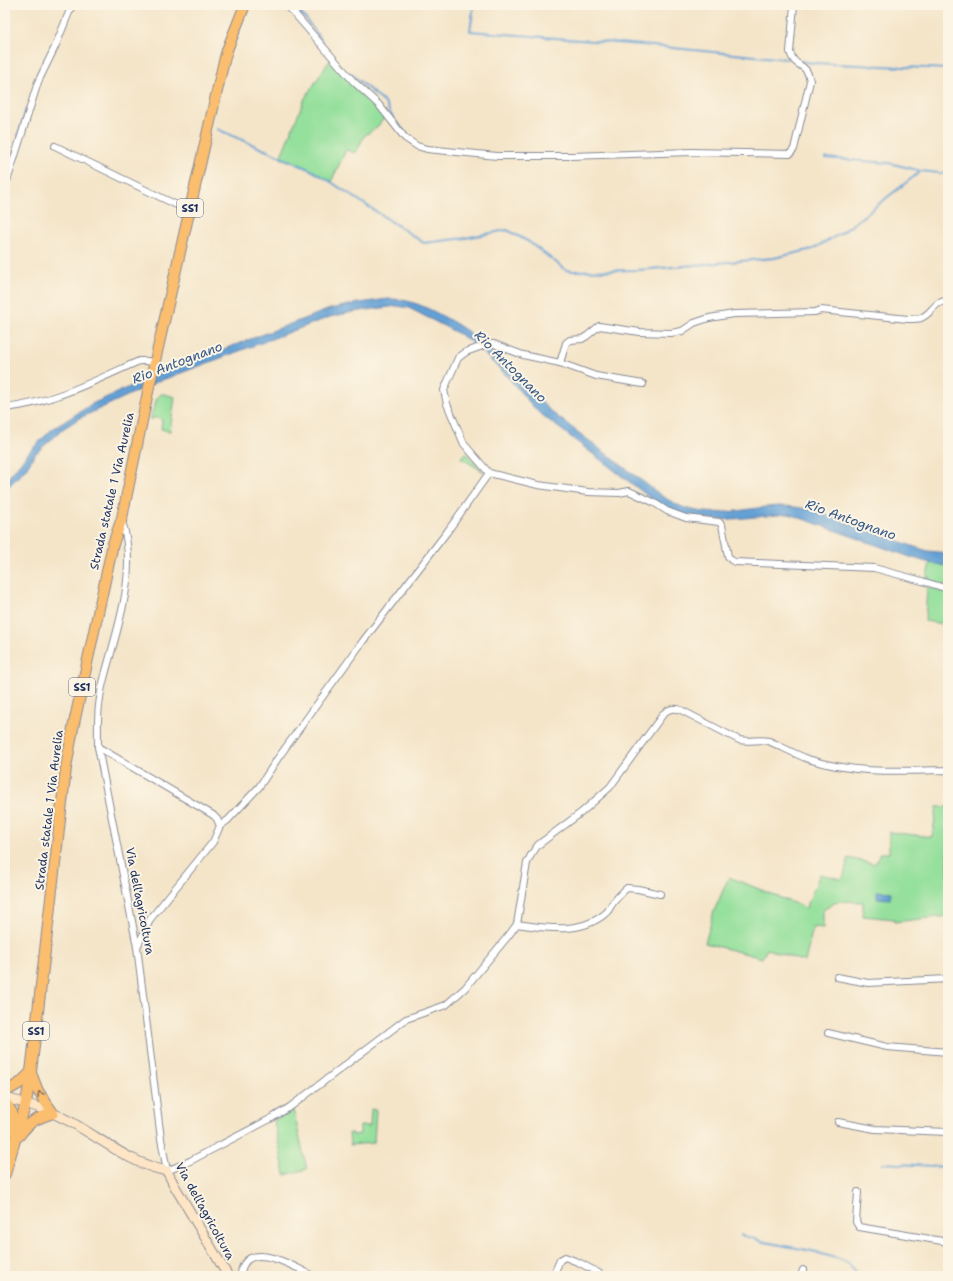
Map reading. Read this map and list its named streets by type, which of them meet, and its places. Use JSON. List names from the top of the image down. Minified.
{"streets":{"main road":["SS1","Strada statale 1 Via Aurelia"],"street":["Via dell'agricoltura"]},"crossings":[["SS1","Strada statale 1 Via Aurelia"],["Strada statale 1 Via Aurelia","Via dell'agricoltura"]],"water":["Rio Antognano"]}
